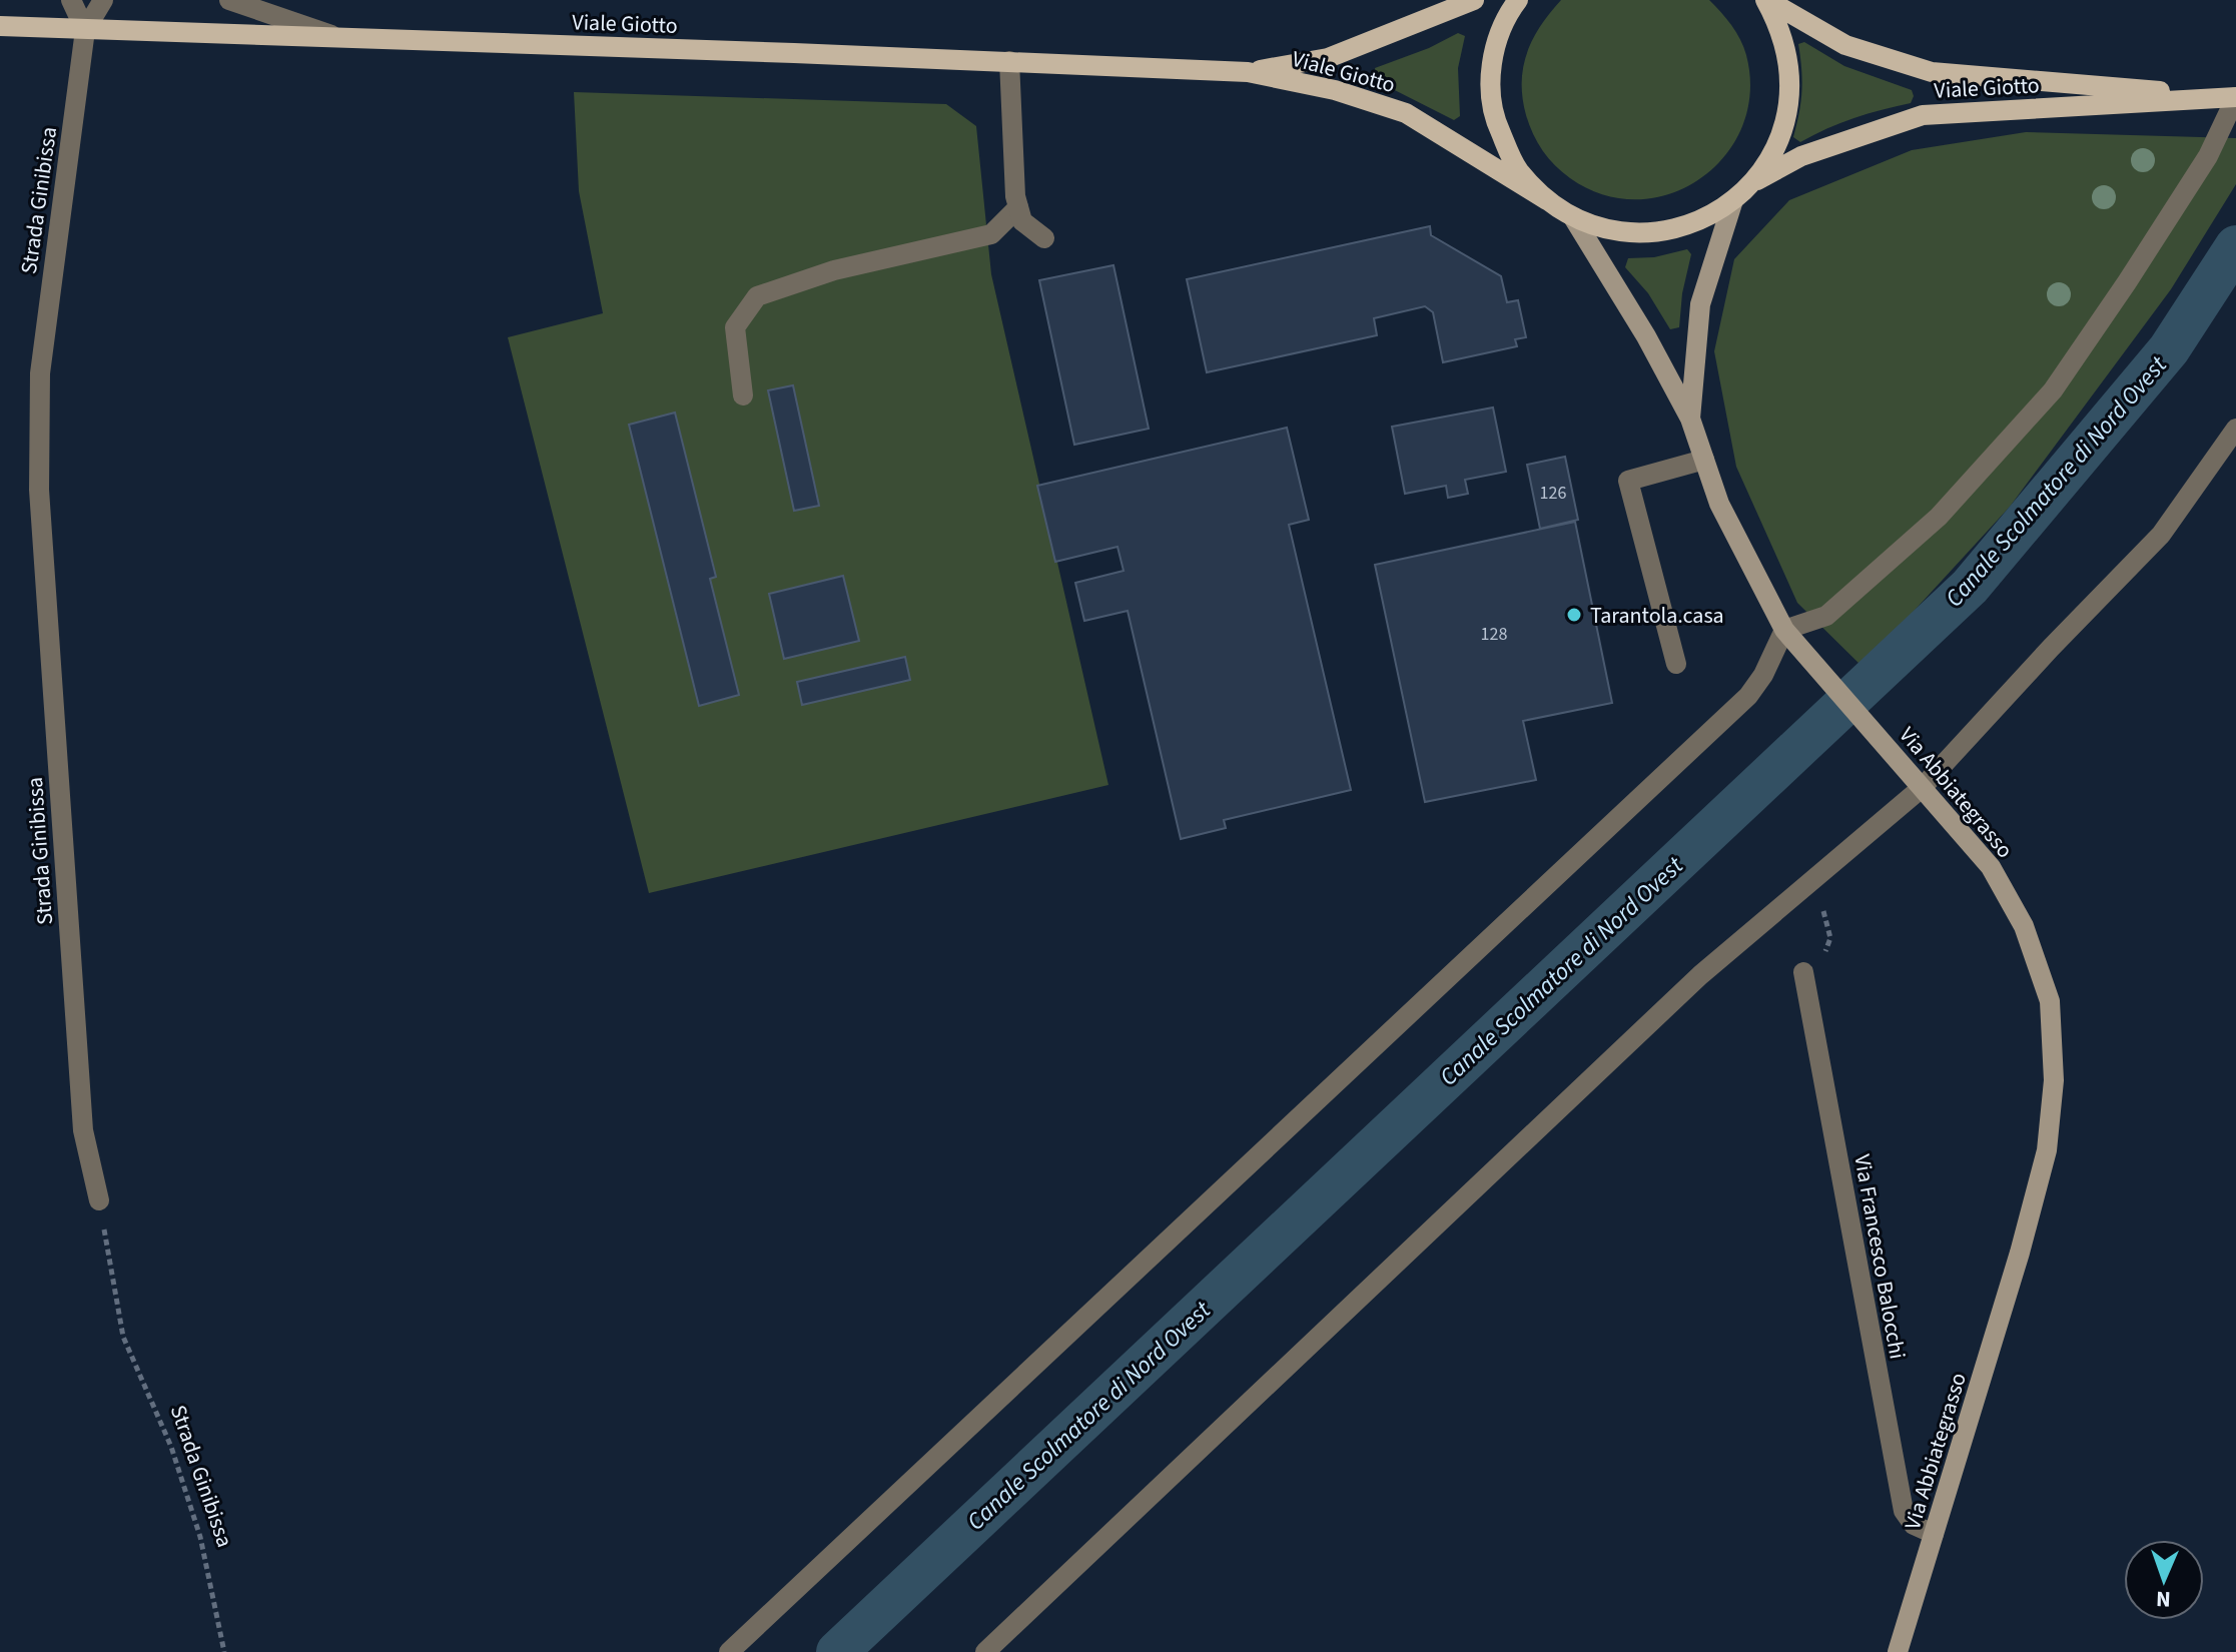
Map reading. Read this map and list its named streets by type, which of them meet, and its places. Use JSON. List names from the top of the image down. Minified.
{"streets":{"main road":["Viale Giotto"],"street":["Strada Ginibissa","Via Abbiategrasso","Via Francesco Balocchi"]},"crossings":[["Viale Giotto","Strada Ginibissa"],["Viale Giotto","Via Abbiategrasso"],["Via Abbiategrasso","Via Francesco Balocchi"]],"water":["Canale Scolmatore di Nord Ovest"],"places":["Tarantola.casa"],"house_numbers":["126","128"],"north":"bottom"}
